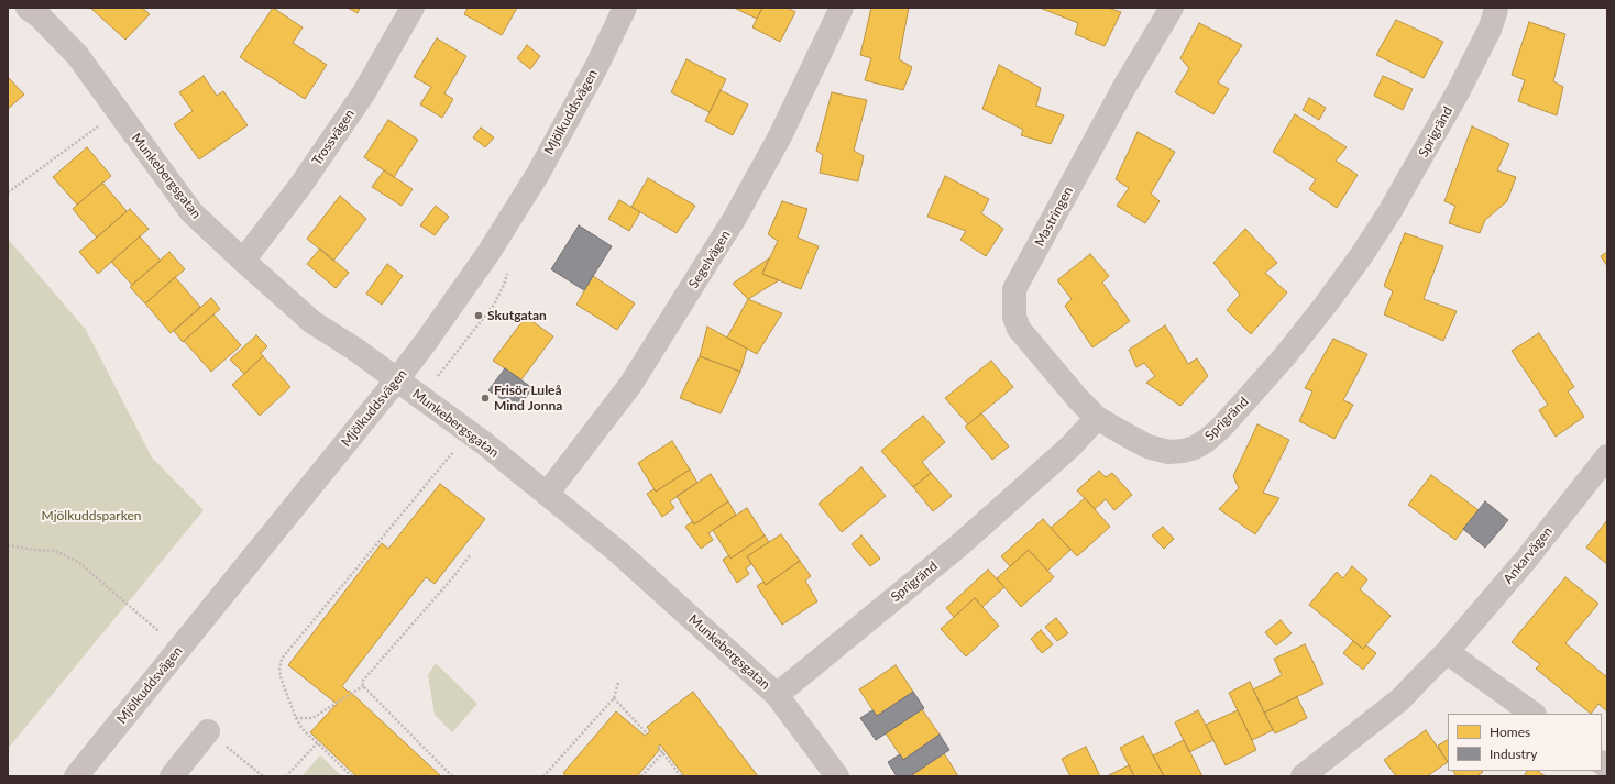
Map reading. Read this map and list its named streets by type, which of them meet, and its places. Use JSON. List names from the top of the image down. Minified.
{"streets":{"street":["Mjölkuddsvägen","Sprigränd","Trossvägen","Munkebergsgatan","Mastringen","Segelvägen","Ankarvägen"]},"crossings":[["Mjölkuddsvägen","Munkebergsgatan"],["Sprigränd","Munkebergsgatan"],["Sprigränd","Mastringen"],["Trossvägen","Munkebergsgatan"],["Munkebergsgatan","Segelvägen"]],"parks":["Mjölkuddsparken"],"places":["Skutgatan","Frisör Luleå Mind Jonna"],"legend":["Homes","Industry"]}
